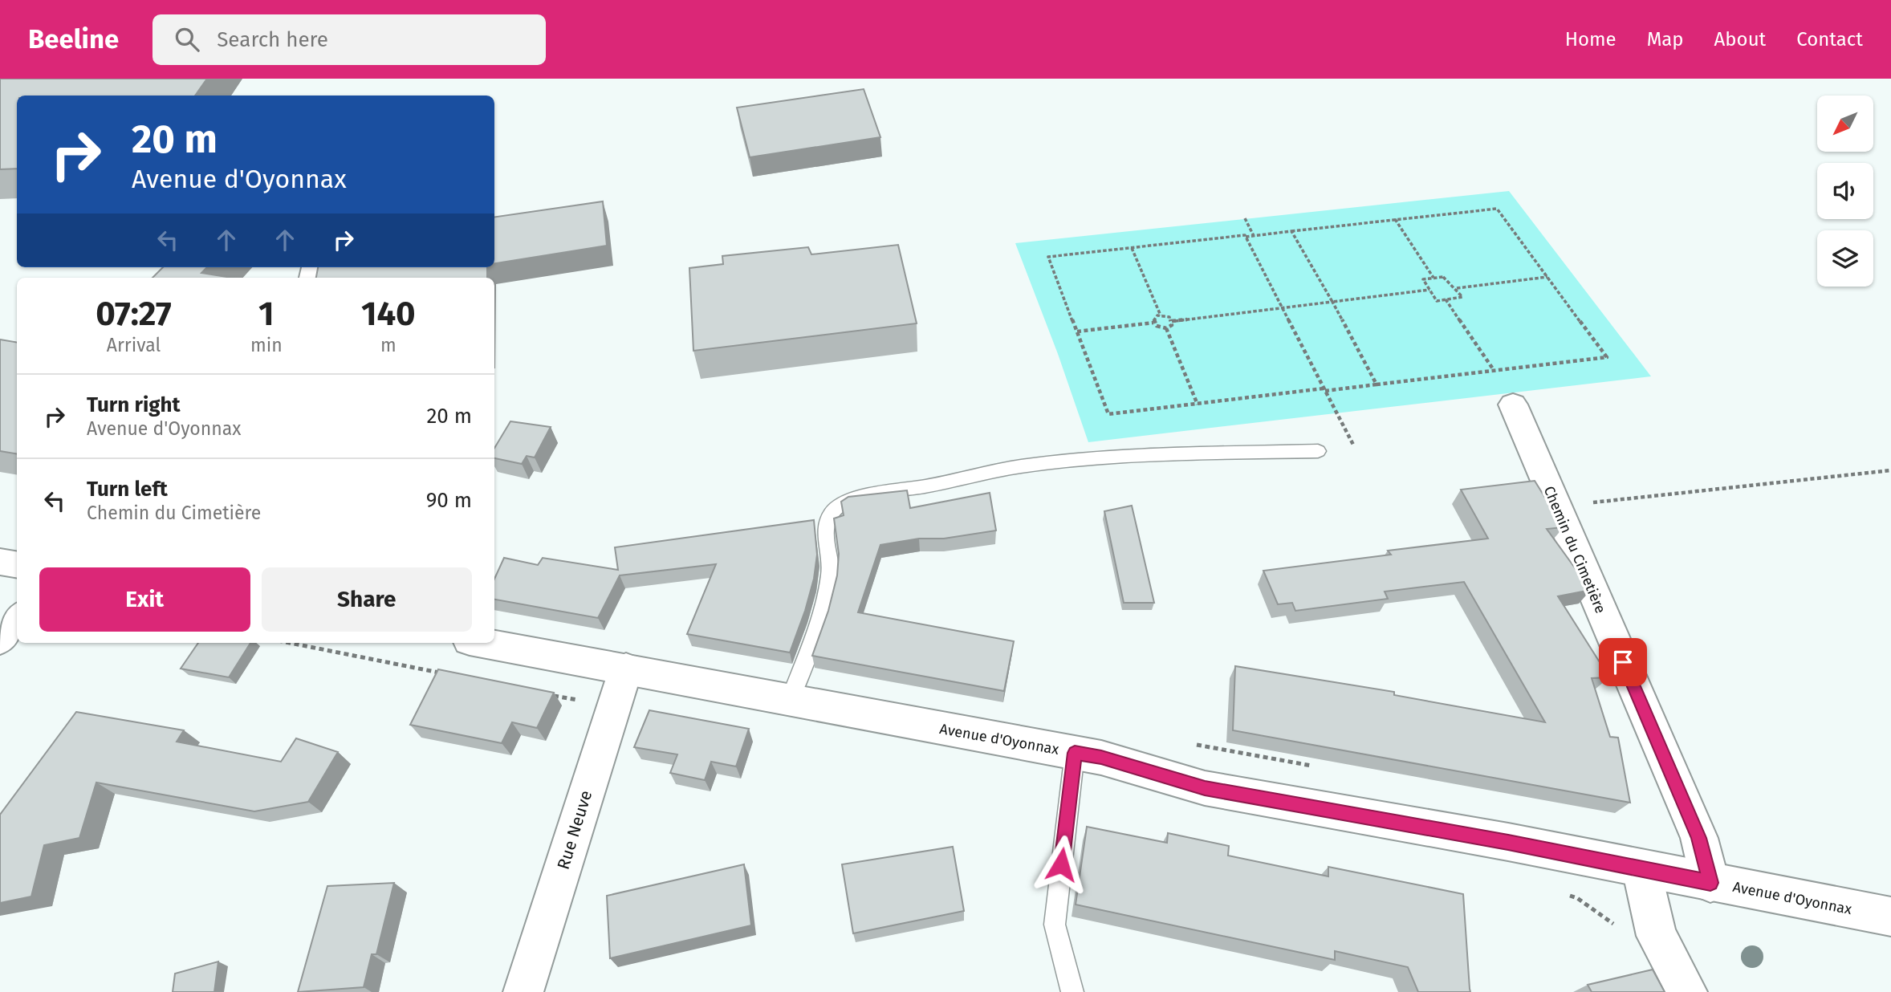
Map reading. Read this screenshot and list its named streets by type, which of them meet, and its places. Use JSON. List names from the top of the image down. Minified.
{"streets":{"main road":["Chemin du Cimetière","Avenue d'Oyonnax","Rue Neuve"]},"crossings":[["Chemin du Cimetière","Avenue d'Oyonnax"],["Avenue d'Oyonnax","Rue Neuve"]],"north":"bottom left","page":{"header":"Beeline","search":"Search here","nav":["Home","Map","About","Contact"],"turn":["20 m","Avenue d'Oyonnax"],"eta":["07:27","Arrival","1","min","140","m"],"list":[{"name":"Turn right","note":"Avenue d'Oyonnax","value":"20 m"},{"name":"Turn left","note":"Chemin du Cimetière","value":"90 m"}],"buttons":["Exit","Share"]}}
